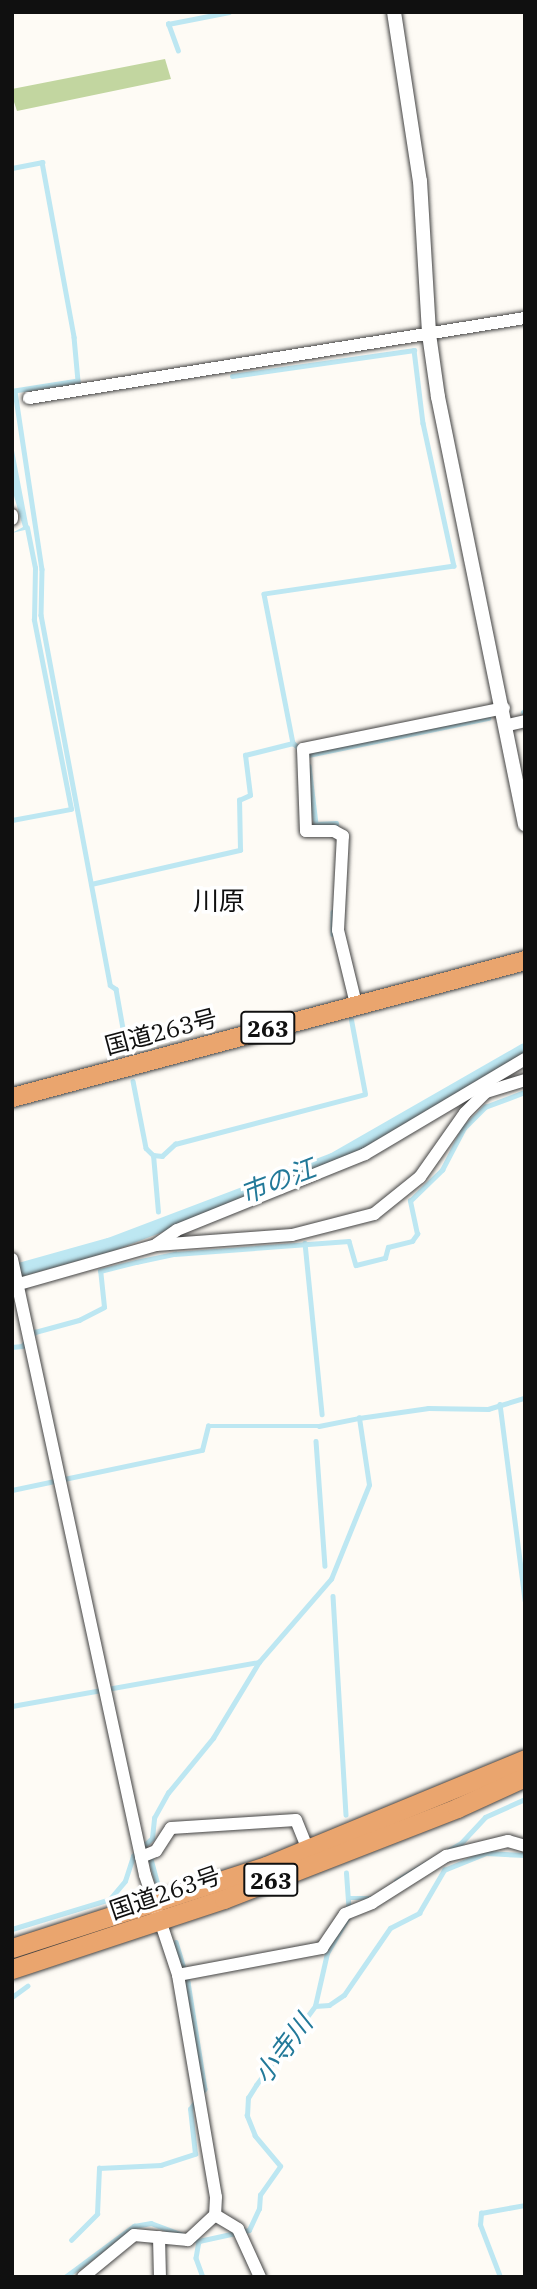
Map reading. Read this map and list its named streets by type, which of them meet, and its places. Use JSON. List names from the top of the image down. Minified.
{"streets":{"highway":["263","国道263号"]},"districts":["川原"],"water":["市の江","小寺川"]}
